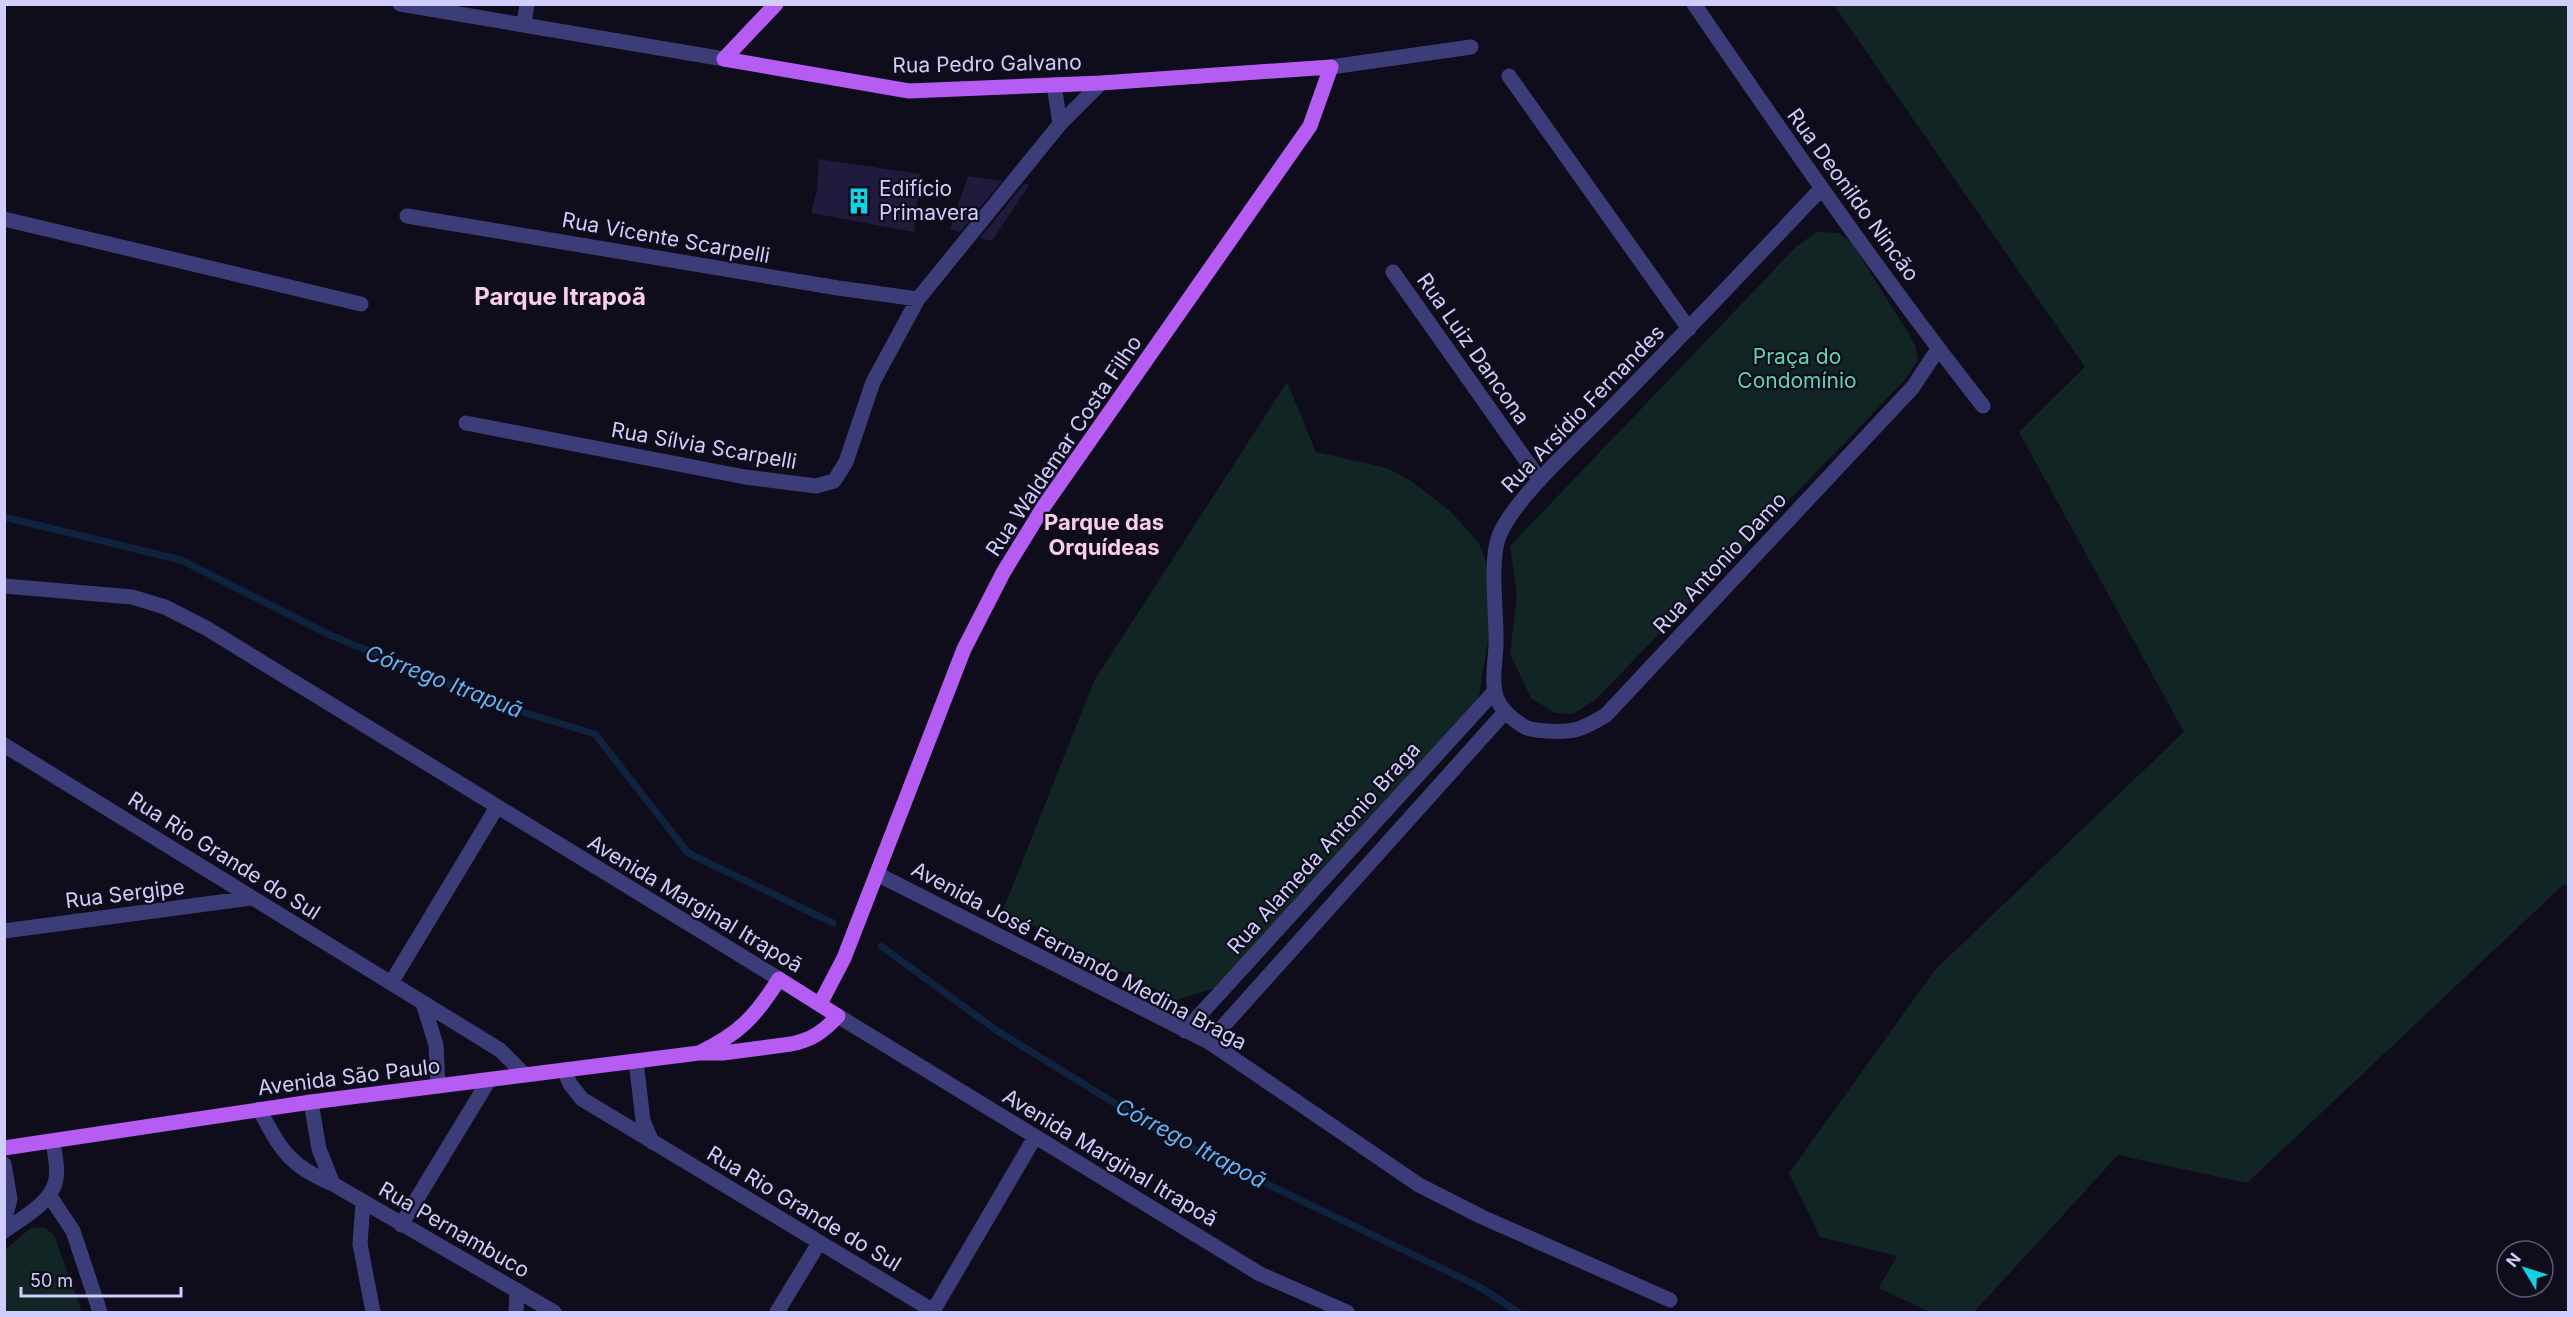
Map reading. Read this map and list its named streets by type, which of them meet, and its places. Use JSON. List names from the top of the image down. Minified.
{"streets":{"main road":["Rua Pedro Galvano","Rua Waldemar Costa Filho","Avenida Marginal Itrapoã","Avenida São Paulo"],"street":["Rua Deonildo Nincão","Rua Vicente Scarpelli","Rua Luiz Dancona","Rua Arsídio Fernandes","Rua Sílvia Scarpelli","Rua Antonio Damo","Rua Alameda Antonio Braga","Rua Rio Grande do Sul","Rua Sergipe","Avenida José Fernando Medina Braga","Rua Pernambuco"]},"crossings":[["Rua Pedro Galvano","Rua Sílvia Scarpelli"],["Rua Pedro Galvano","Rua Waldemar Costa Filho"],["Rua Deonildo Nincão","Rua Arsídio Fernandes"],["Rua Deonildo Nincão","Rua Antonio Damo"],["Rua Vicente Scarpelli","Rua Sílvia Scarpelli"],["Rua Luiz Dancona","Rua Arsídio Fernandes"],["Rua Arsídio Fernandes","Rua Antonio Damo"],["Rua Arsídio Fernandes","Rua Alameda Antonio Braga"],["Rua Waldemar Costa Filho","Avenida Marginal Itrapoã"],["Rua Waldemar Costa Filho","Avenida José Fernando Medina Braga"],["Rua Antonio Damo","Rua Alameda Antonio Braga"],["Rua Alameda Antonio Braga","Avenida José Fernando Medina Braga"],["Rua Rio Grande do Sul","Rua Sergipe"],["Rua Rio Grande do Sul","Avenida São Paulo"],["Avenida Marginal Itrapoã","Avenida São Paulo"],["Avenida São Paulo","Rua Pernambuco"]],"districts":["Parque Itrapoã","Parque das Orquídeas"],"water":["Córrego Itrapuã","Córrego Itrapoã"],"parks":["Praça do Condomínio"],"places":{"building":["Edifício Primavera"]},"scale_bar":"50 m","north":"top left"}
